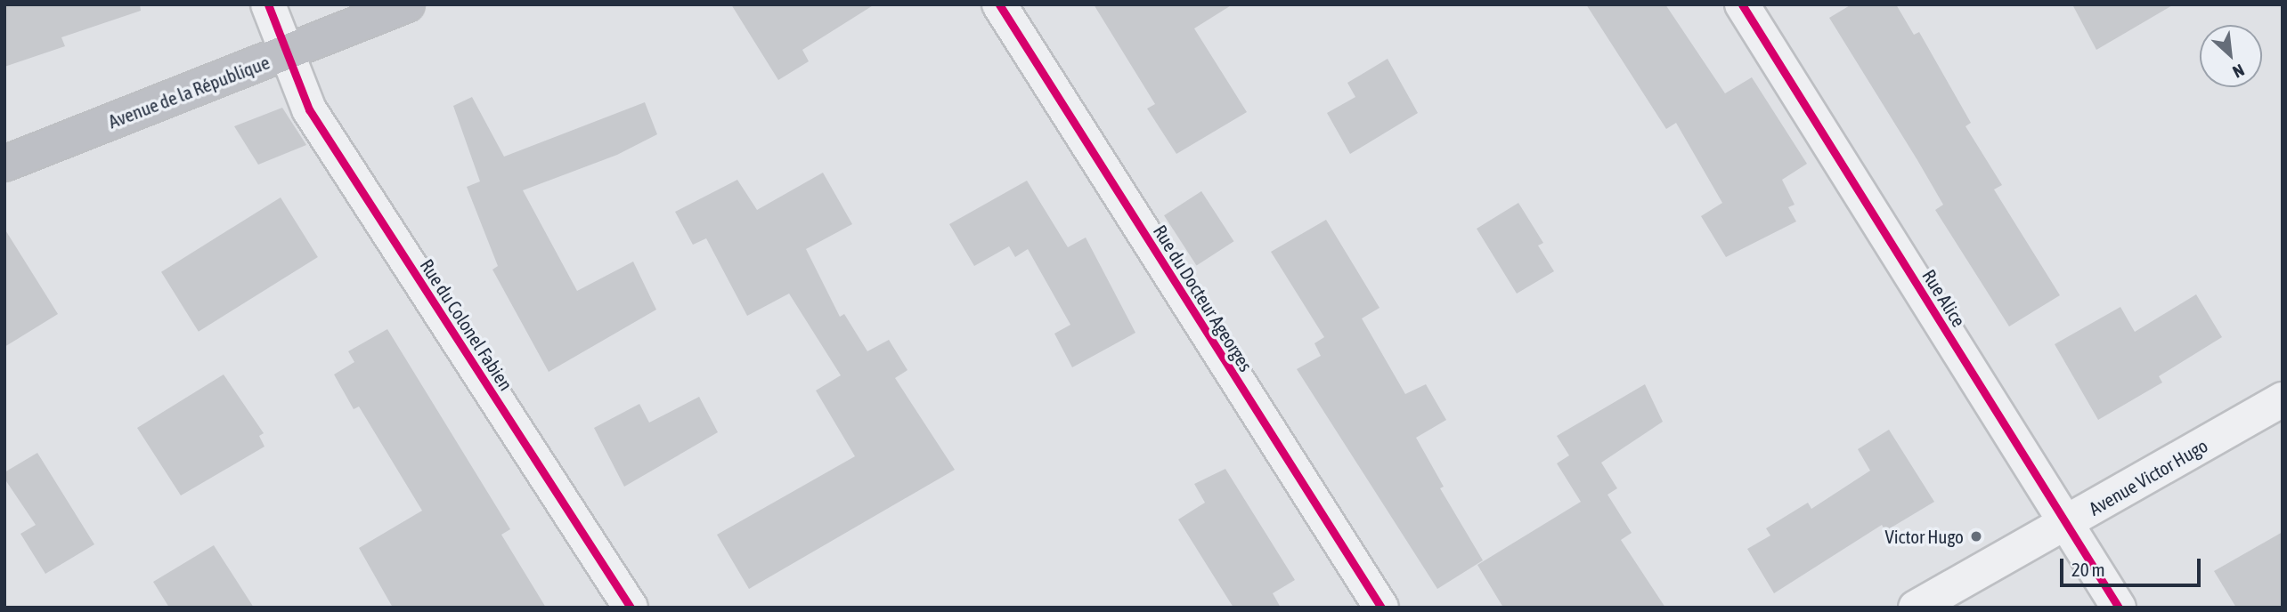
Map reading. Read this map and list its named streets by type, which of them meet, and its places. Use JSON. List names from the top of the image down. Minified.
{"streets":{"main road":["Avenue de la République"],"street":["Rue du Docteur Ageorges","Rue Alice","Rue du Colonel Fabien","Avenue Victor Hugo"]},"crossings":[["Avenue de la République","Rue du Colonel Fabien"],["Rue Alice","Avenue Victor Hugo"]],"places":["Victor Hugo"],"scale_bar":"20 m","north":"bottom right"}
